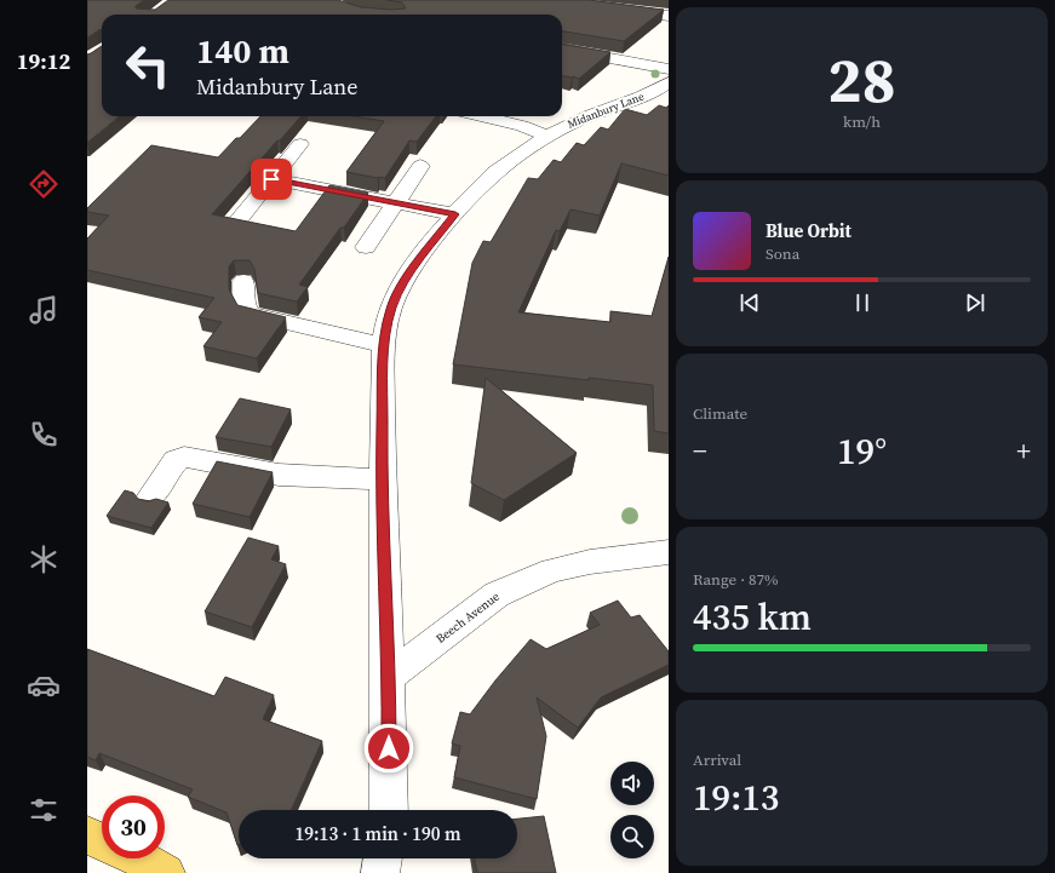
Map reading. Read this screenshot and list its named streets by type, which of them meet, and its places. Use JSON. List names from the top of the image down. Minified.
{"streets":{"street":["Midanbury Lane","Beech Avenue"]},"crossings":[["Midanbury Lane","Beech Avenue"]],"page":{"tabs":"19:12","tile":[["28","km/h"],"Climate",["Range · 87%","435 km"],["Arrival","19:13"]],"turn":["140 m","Midanbury Lane"],"song":["Blue Orbit","Sona"],"heat":["−","19°","+"],"limit":"30","trip":"19:13 · 1 min · 190 m"}}
